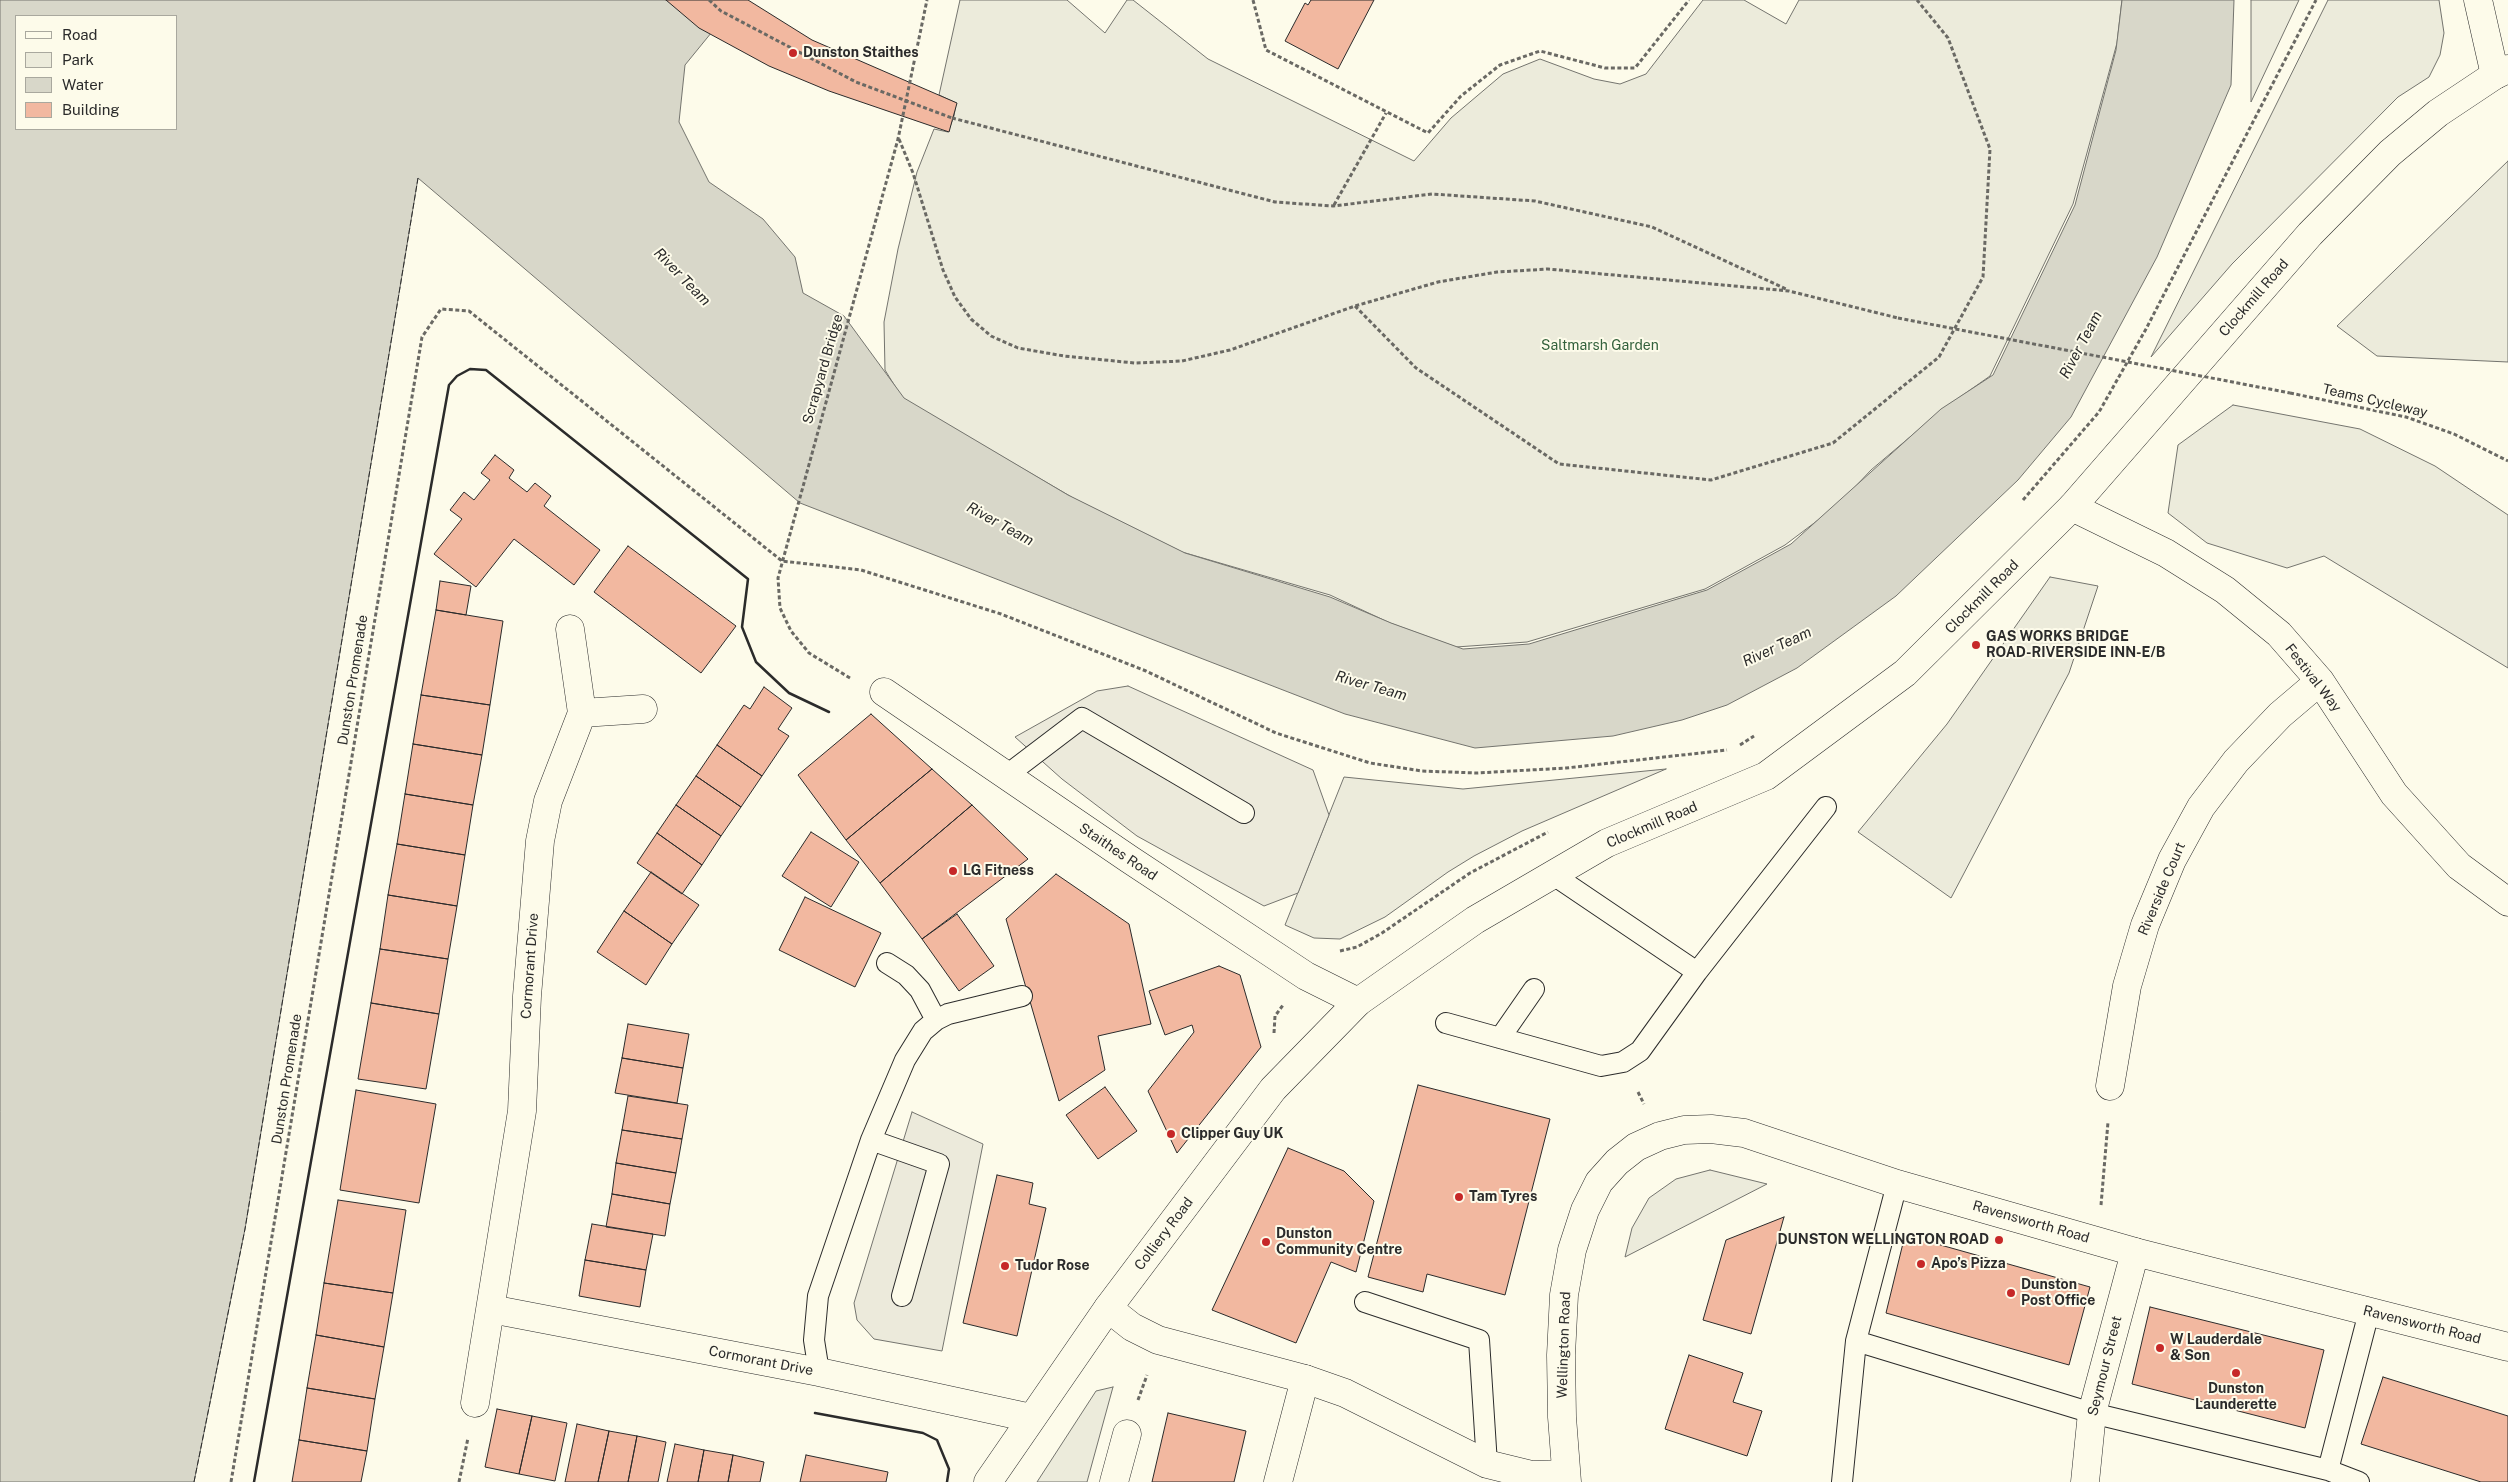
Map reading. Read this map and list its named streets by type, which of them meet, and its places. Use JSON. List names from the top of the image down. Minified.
{"streets":{"street":["Clockmill Road","Festival Way","Staithes Road","Riverside Court","Cormorant Drive","Ravensworth Road","Colliery Road","Wellington Road","Seymour Street"],"path":["Scrapyard Bridge","Teams Cycleway","Dunston Promenade"]},"crossings":[["Clockmill Road","Festival Way"],["Clockmill Road","Staithes Road"],["Clockmill Road","Colliery Road"],["Scrapyard Bridge","Dunston Promenade"],["Scrapyard Bridge","Staithes Road"],["Festival Way","Riverside Court"],["Staithes Road","Colliery Road"],["Cormorant Drive","Colliery Road"],["Ravensworth Road","Wellington Road"],["Ravensworth Road","Seymour Street"]],"water":["River Team"],"parks":["Saltmarsh Garden"],"places":["Dunston Staithes","GAS WORKS BRIDGE ROAD-RIVERSIDE INN-E/B","LG Fitness","Clipper Guy UK","Tam Tyres","DUNSTON WELLINGTON ROAD","Dunston Community Centre","Apo’s Pizza","Tudor Rose","Dunston Post Office","W Lauderdale & Son","Dunston Launderette"],"legend":["Road","Park","Water","Building"]}
